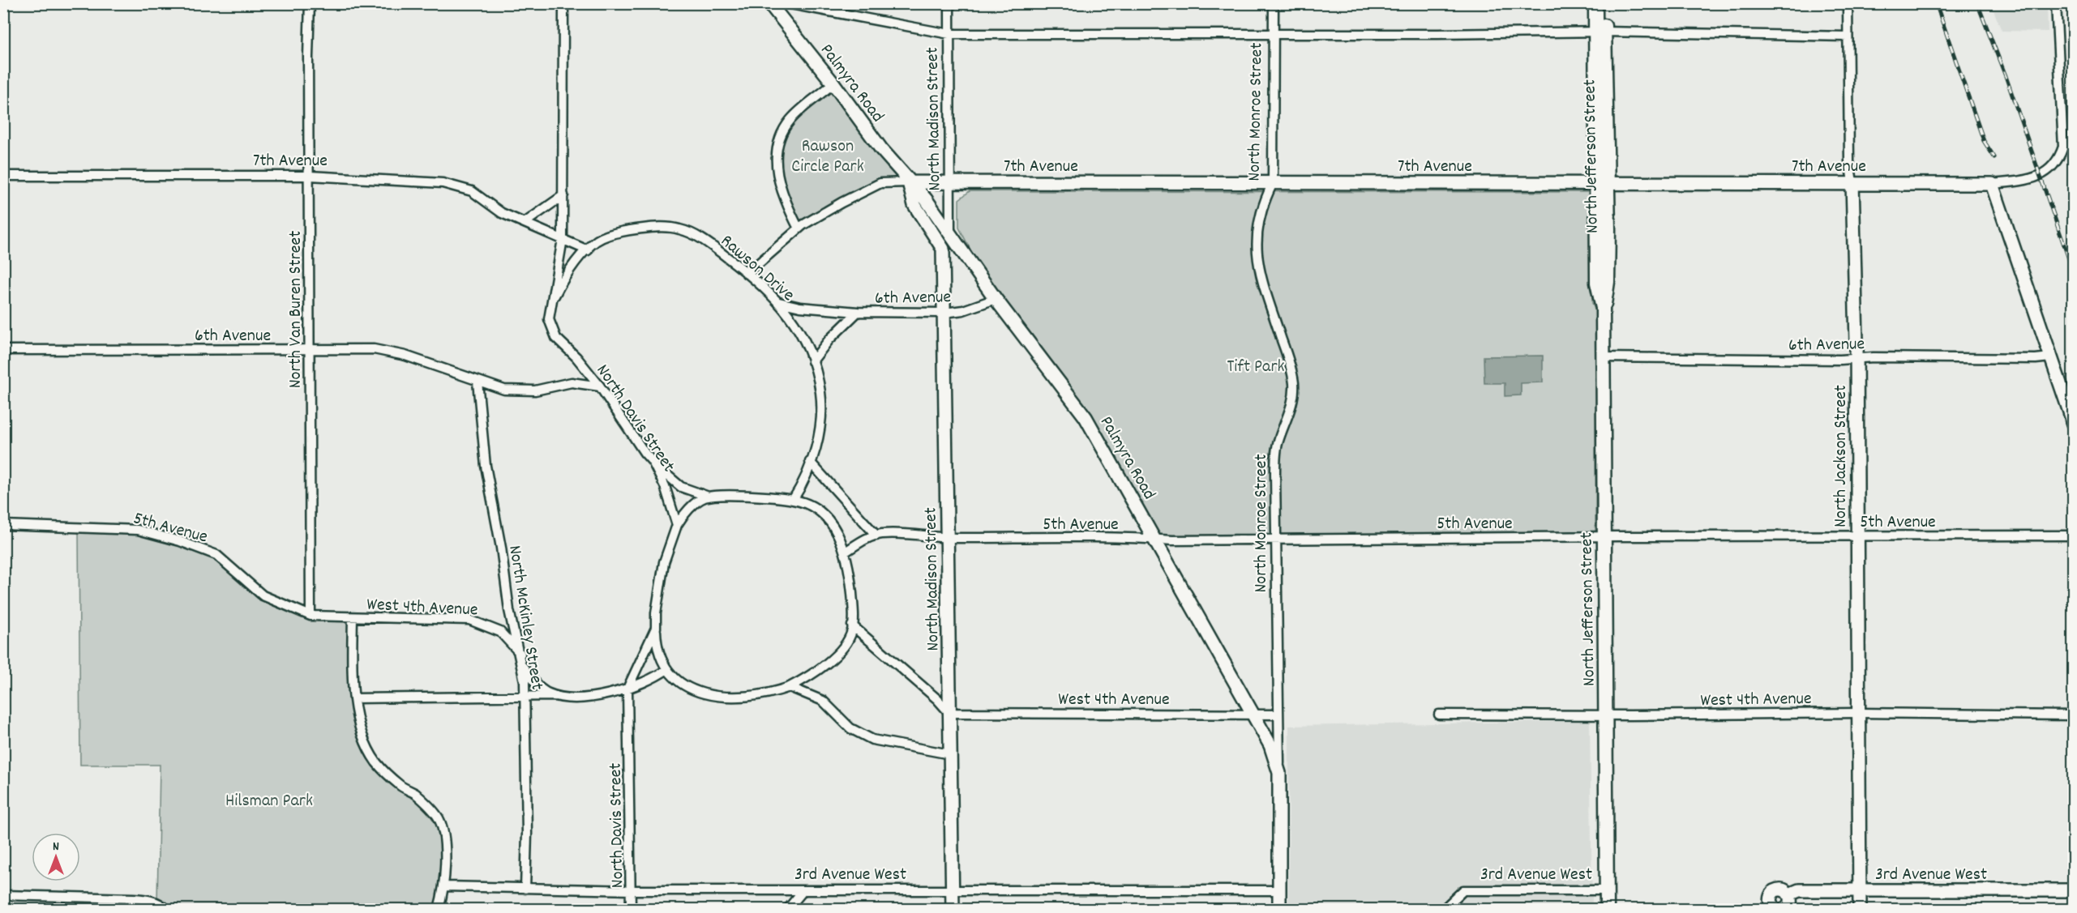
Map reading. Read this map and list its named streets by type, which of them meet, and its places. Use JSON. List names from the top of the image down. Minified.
{"streets":{"main road":["North Jefferson Street"],"street":["Palmyra Road","North Monroe Street","North Madison Street","7th Avenue","Rawson Drive","6th Avenue","North Van Buren Street","North Davis Street","North Jackson Street","5th Avenue","West 4th Avenue","North McKinley Street","3rd Avenue West"]},"crossings":[["Palmyra Road","North Monroe Street"],["Palmyra Road","North Madison Street"],["Palmyra Road","7th Avenue"],["Palmyra Road","6th Avenue"],["Palmyra Road","5th Avenue"],["Palmyra Road","West 4th Avenue"],["North Monroe Street","7th Avenue"],["North Monroe Street","5th Avenue"],["North Monroe Street","West 4th Avenue"],["North Monroe Street","3rd Avenue West"],["North Madison Street","7th Avenue"],["North Madison Street","6th Avenue"],["North Madison Street","5th Avenue"],["North Madison Street","West 4th Avenue"],["North Madison Street","3rd Avenue West"],["North Jefferson Street","7th Avenue"],["North Jefferson Street","6th Avenue"],["North Jefferson Street","5th Avenue"],["North Jefferson Street","West 4th Avenue"],["North Jefferson Street","3rd Avenue West"],["7th Avenue","Rawson Drive"],["7th Avenue","North Van Buren Street"],["7th Avenue","North Davis Street"],["7th Avenue","North Jackson Street"],["Rawson Drive","6th Avenue"],["Rawson Drive","North Davis Street"],["6th Avenue","North Van Buren Street"],["6th Avenue","North Davis Street"],["6th Avenue","North Jackson Street"],["6th Avenue","North McKinley Street"],["North Van Buren Street","5th Avenue"],["North Van Buren Street","West 4th Avenue"],["North Davis Street","3rd Avenue West"],["North Jackson Street","5th Avenue"],["North Jackson Street","West 4th Avenue"],["North Jackson Street","3rd Avenue West"],["5th Avenue","West 4th Avenue"],["West 4th Avenue","North McKinley Street"],["North McKinley Street","3rd Avenue West"]],"parks":["Rawson Circle Park","Tift Park","Hilsman Park"],"north":"top"}
